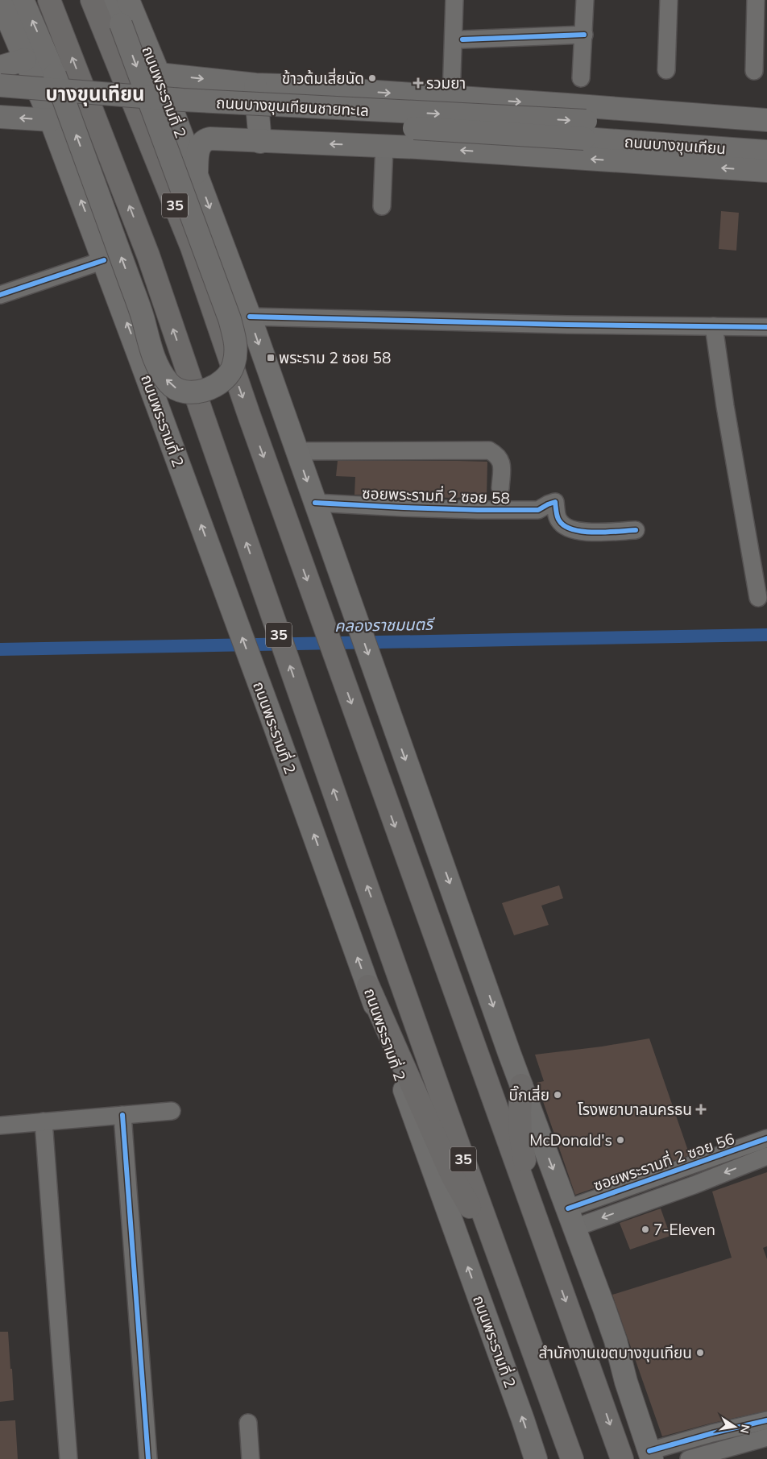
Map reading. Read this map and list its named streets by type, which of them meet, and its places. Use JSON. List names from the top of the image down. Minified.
{"streets":{"highway":["35"],"main road":["ถนนพระรามที่ 2","ถนนบางขุนเทียนชายทะเล","ถนนบางขุนเทียน"],"street":["ซอยพระรามที่ 2 ซอย 58","ซอยพระรามที่ 2 ซอย 56"]},"crossings":[["ถนนพระรามที่ 2","ซอยพระรามที่ 2 ซอย 58"],["ถนนพระรามที่ 2","ซอยพระรามที่ 2 ซอย 56"],["ถนนบางขุนเทียนชายทะเล","ถนนบางขุนเทียน"]],"districts":["บางขุนเทียน"],"water":["คลองราชมนตรี"],"places":{"other":["ข้าวต้มเสี่ยนัด","บิ๊กเสี่ย","McDonald's","7-Eleven","สำนักงานเขตบางขุนเทียน"],"health":["รวมยา","โรงพยาบาลนครธน"],"transit":["พระราม 2 ซอย 58"]},"north":"right"}
